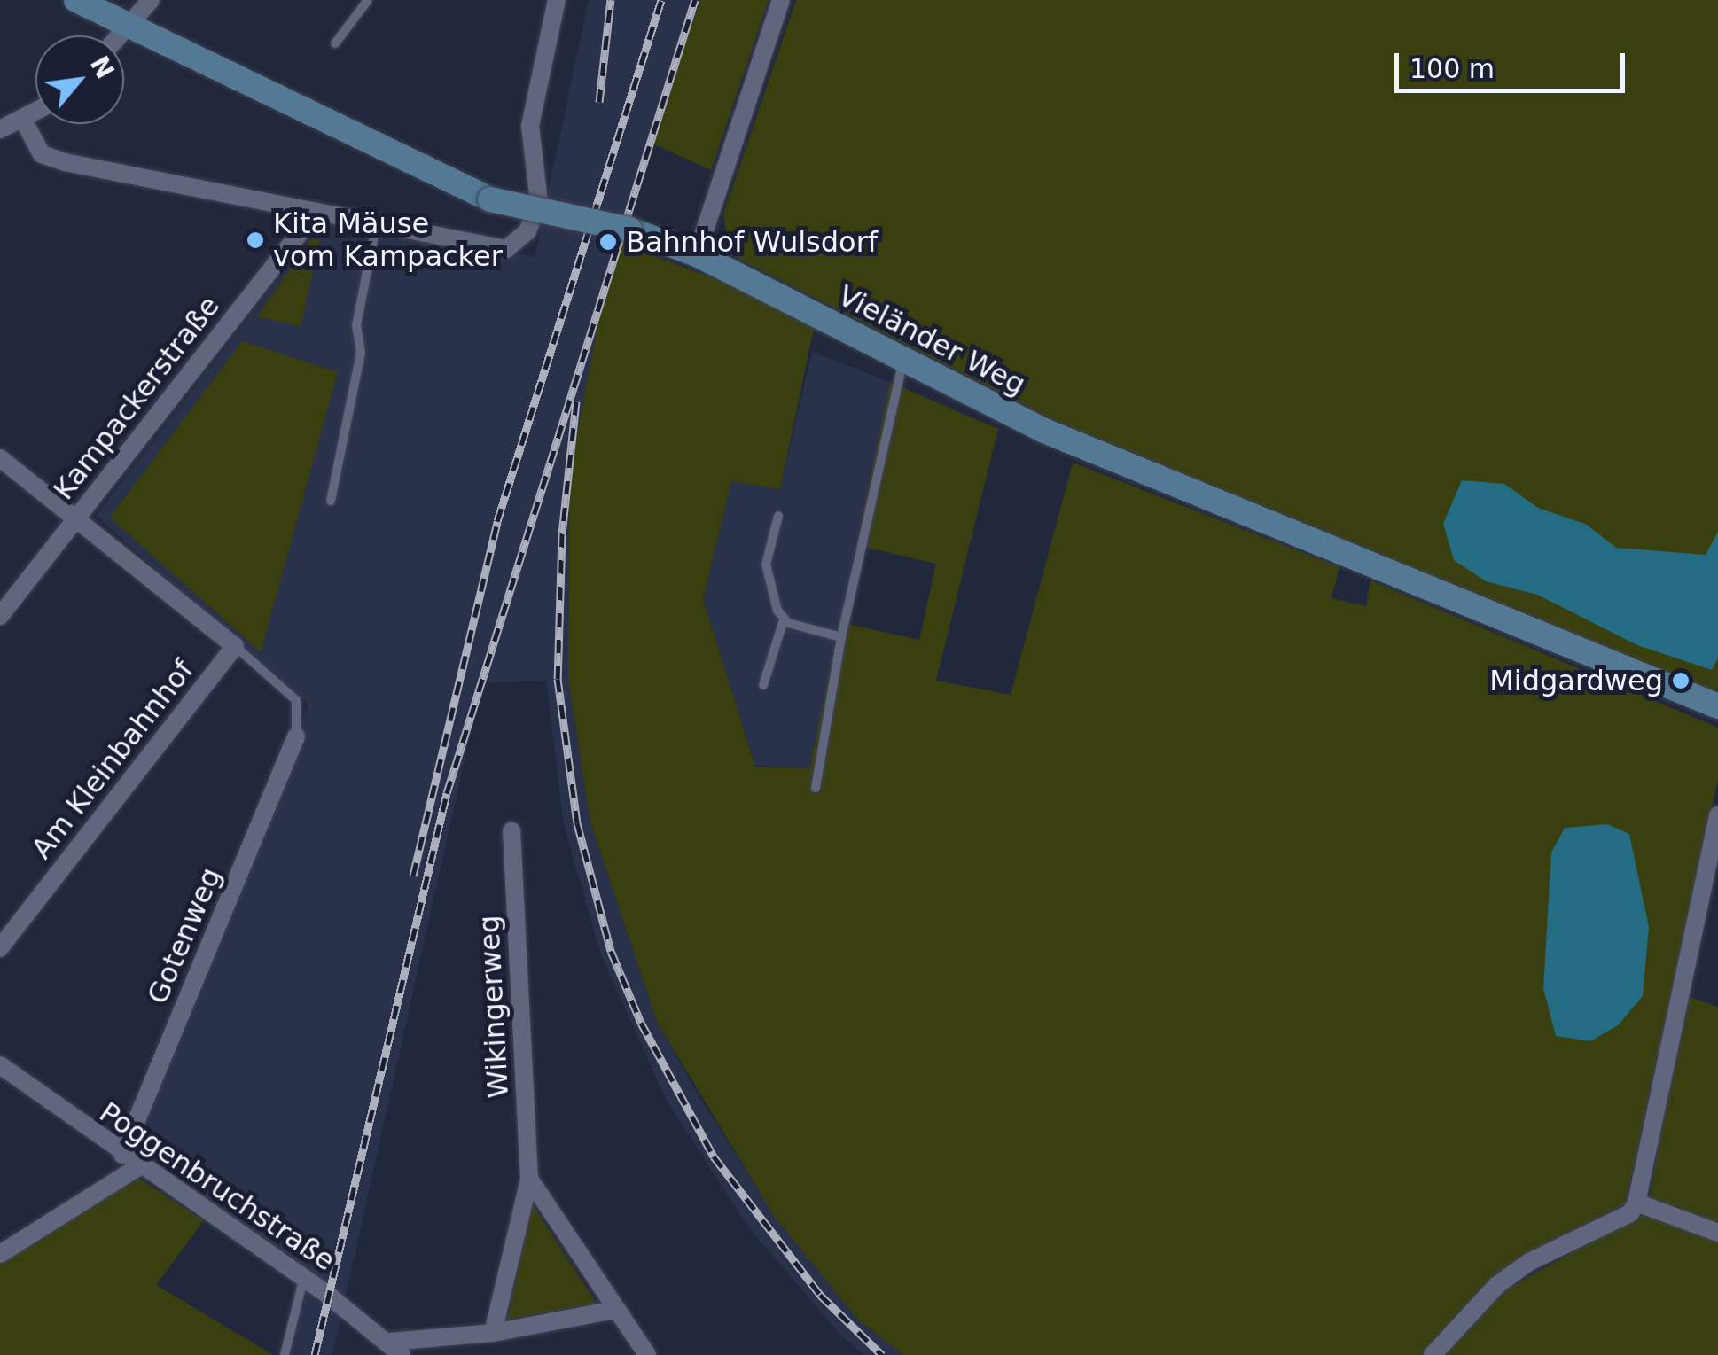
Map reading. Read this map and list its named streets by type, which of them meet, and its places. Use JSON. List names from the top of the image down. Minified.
{"streets":{"street":["Vieländer Weg","Kampackerstraße","Am Kleinbahnhof","Gotenweg","Wikingerweg","Poggenbruchstraße"]},"crossings":[["Gotenweg","Poggenbruchstraße"]],"places":["Kita Mäuse vom Kampacker","Bahnhof Wulsdorf","Midgardweg"],"scale_bar":"100 m","north":"top right"}
